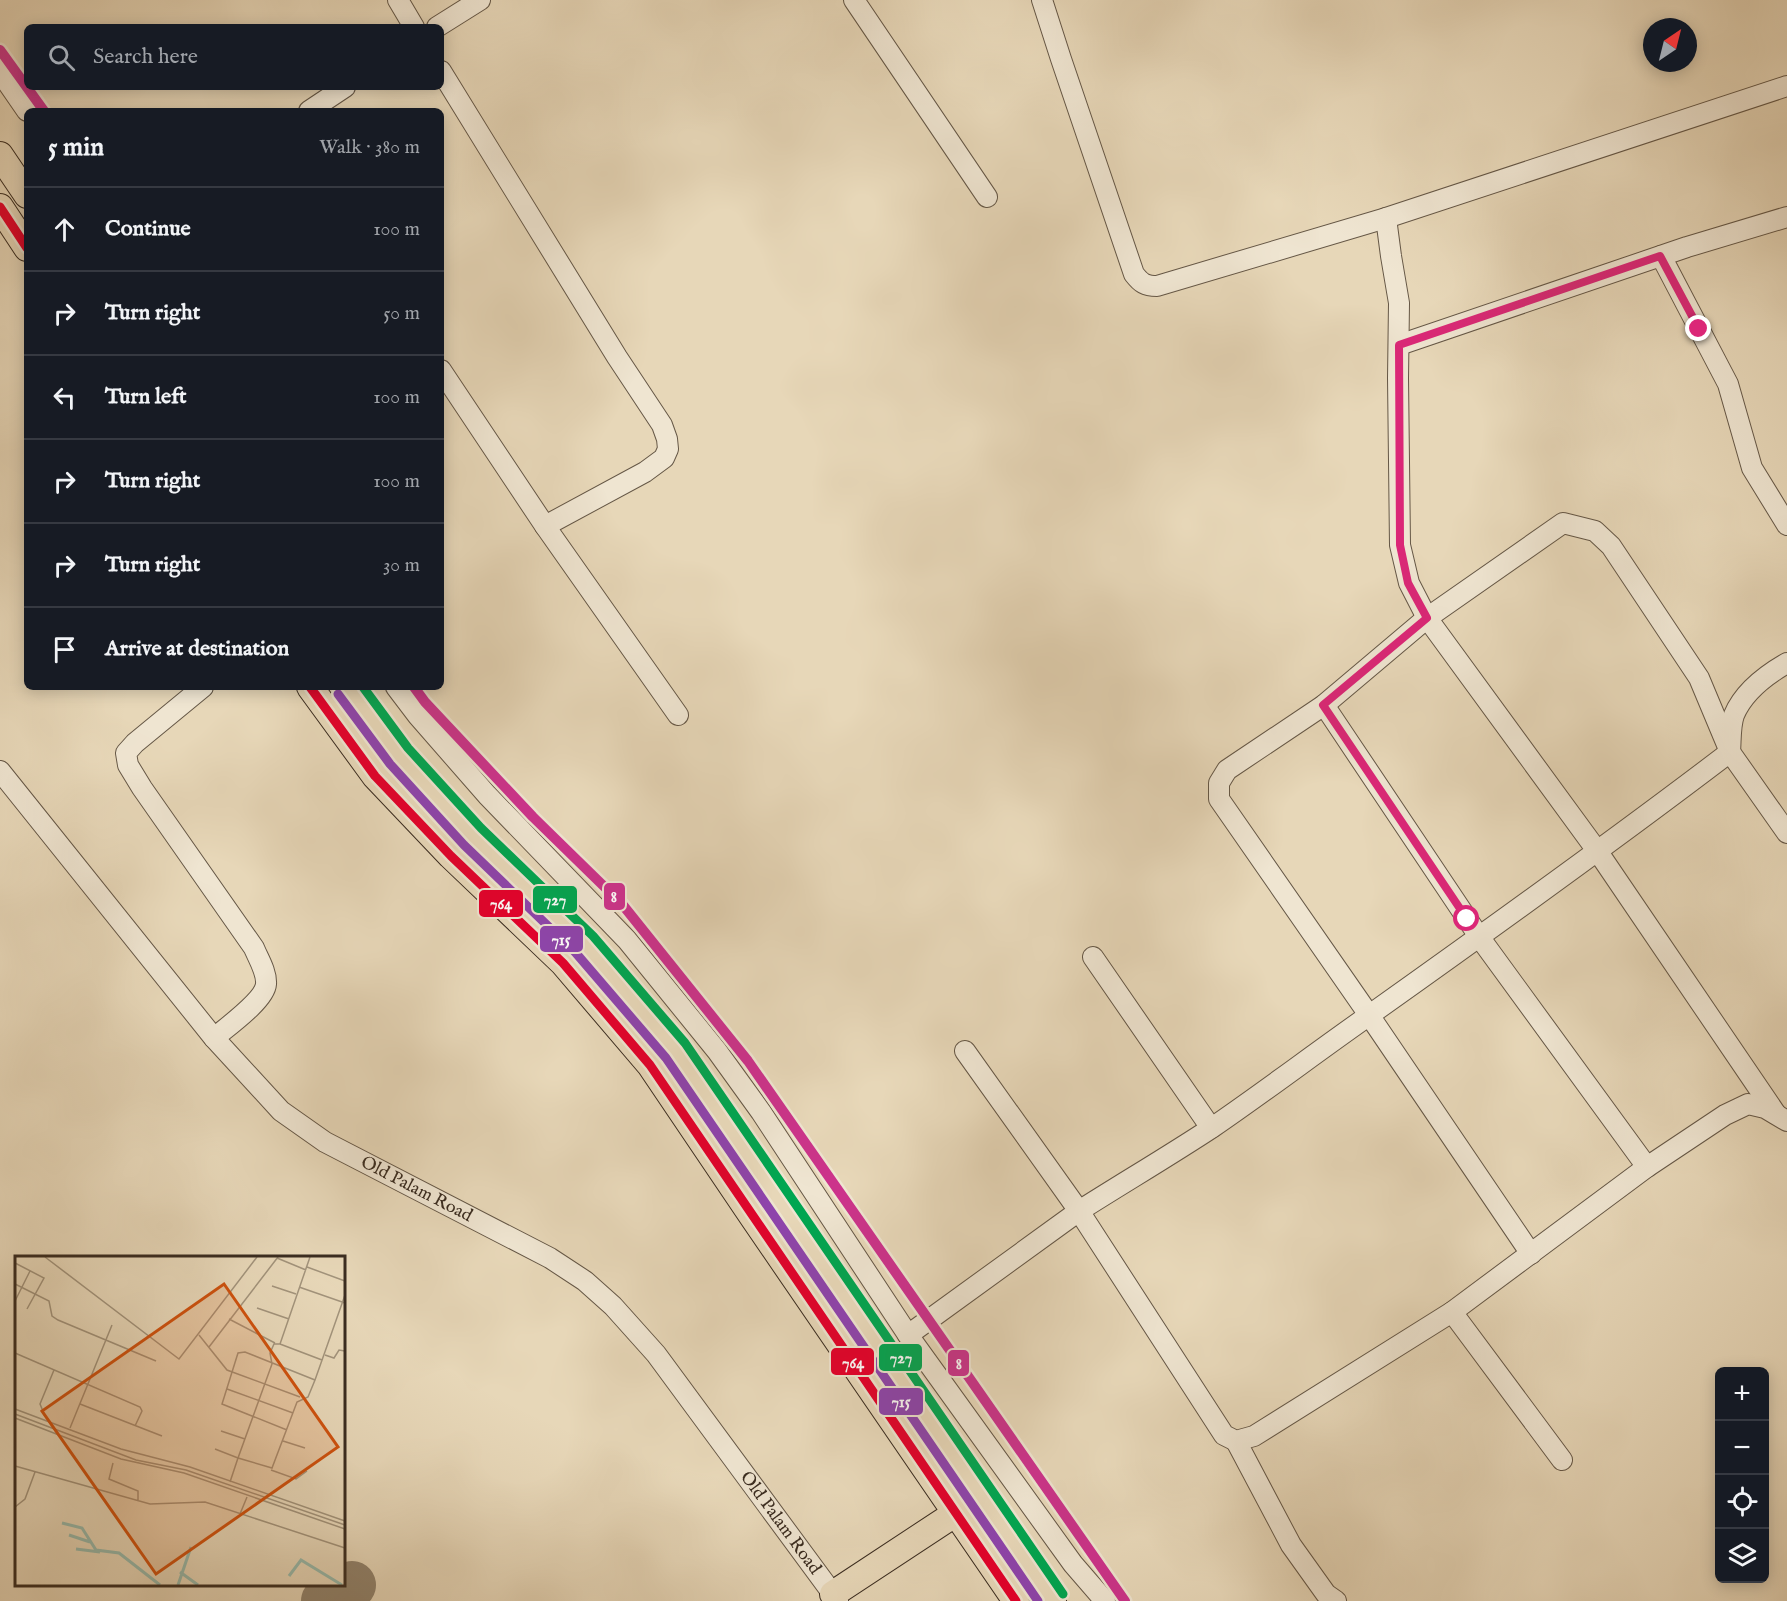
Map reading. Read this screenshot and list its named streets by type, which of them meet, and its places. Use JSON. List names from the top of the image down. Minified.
{"streets":{"street":["Old Palam Road"]},"lines":["transit line 8","transit line 764","transit line 727","transit line 715"],"north":"top right","page":{"search":"Search here","heading":["5 min","Walk · 380 m"],"list":[["Continue","100 m"],["Turn right","50 m"],["Turn left","100 m"],["Turn right","100 m"],["Turn right","30 m"],"Arrive at destination"],"map_buttons":["+","−"]}}
